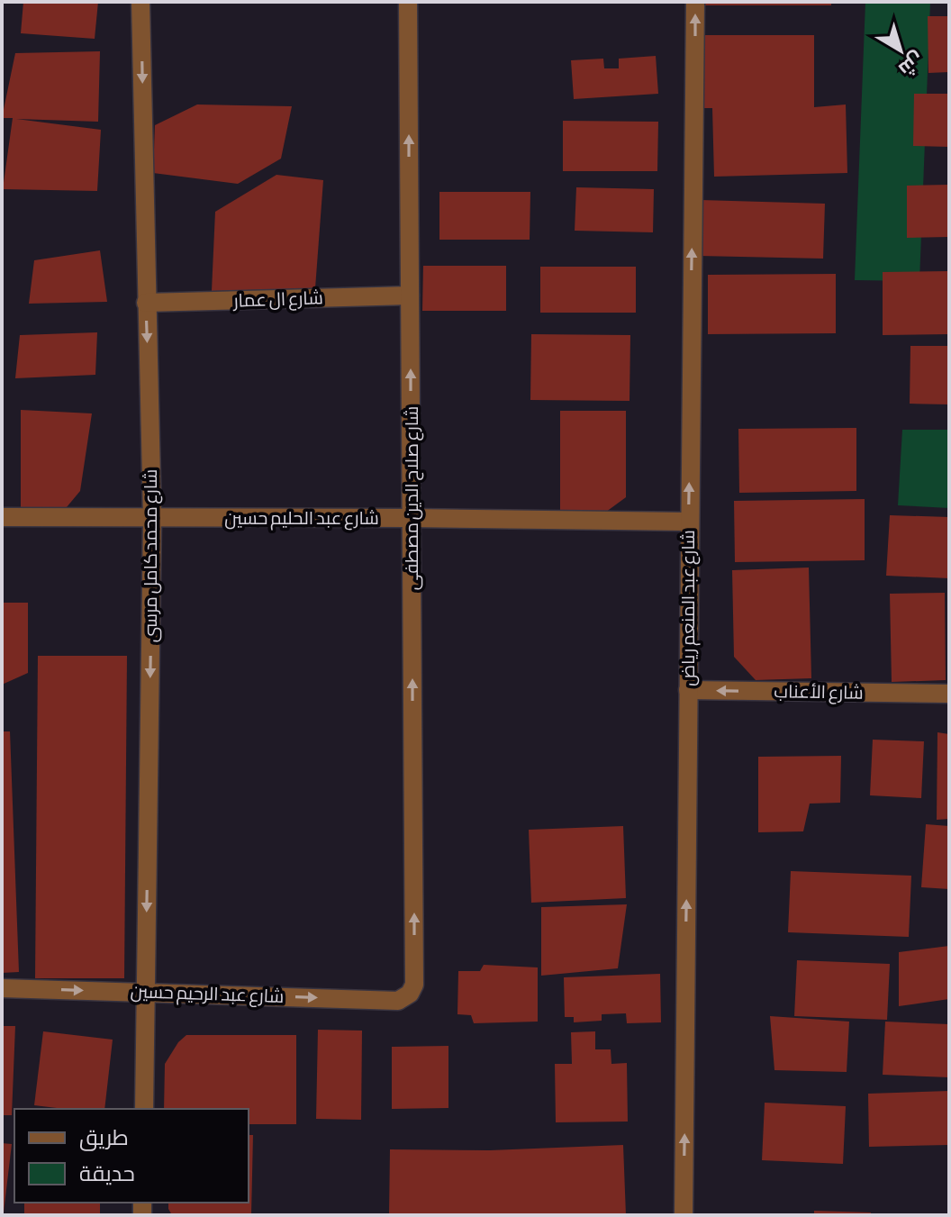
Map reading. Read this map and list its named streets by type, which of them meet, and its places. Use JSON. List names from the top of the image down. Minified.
{"streets":{"street":["شارع ال عمار","شارع صلاح الدين مصطفى","شارع عبد الحليم حسين","شارع محمد كامل مرسى","شارع عبد المنعم رياض","شارع الأعناب","شارع عبد الرحيم حسين"]},"crossings":[["شارع ال عمار","شارع صلاح الدين مصطفى"],["شارع ال عمار","شارع محمد كامل مرسى"],["شارع صلاح الدين مصطفى","شارع عبد الحليم حسين"],["شارع صلاح الدين مصطفى","شارع عبد الرحيم حسين"],["شارع عبد الحليم حسين","شارع محمد كامل مرسى"],["شارع عبد الحليم حسين","شارع عبد المنعم رياض"],["شارع محمد كامل مرسى","شارع عبد الرحيم حسين"],["شارع عبد المنعم رياض","شارع الأعناب"]],"one_way":["شارع صلاح الدين مصطفى","شارع محمد كامل مرسى","شارع عبد المنعم رياض","شارع الأعناب","شارع عبد الرحيم حسين"],"legend":["طريق","حديقة"],"north":"bottom right"}
